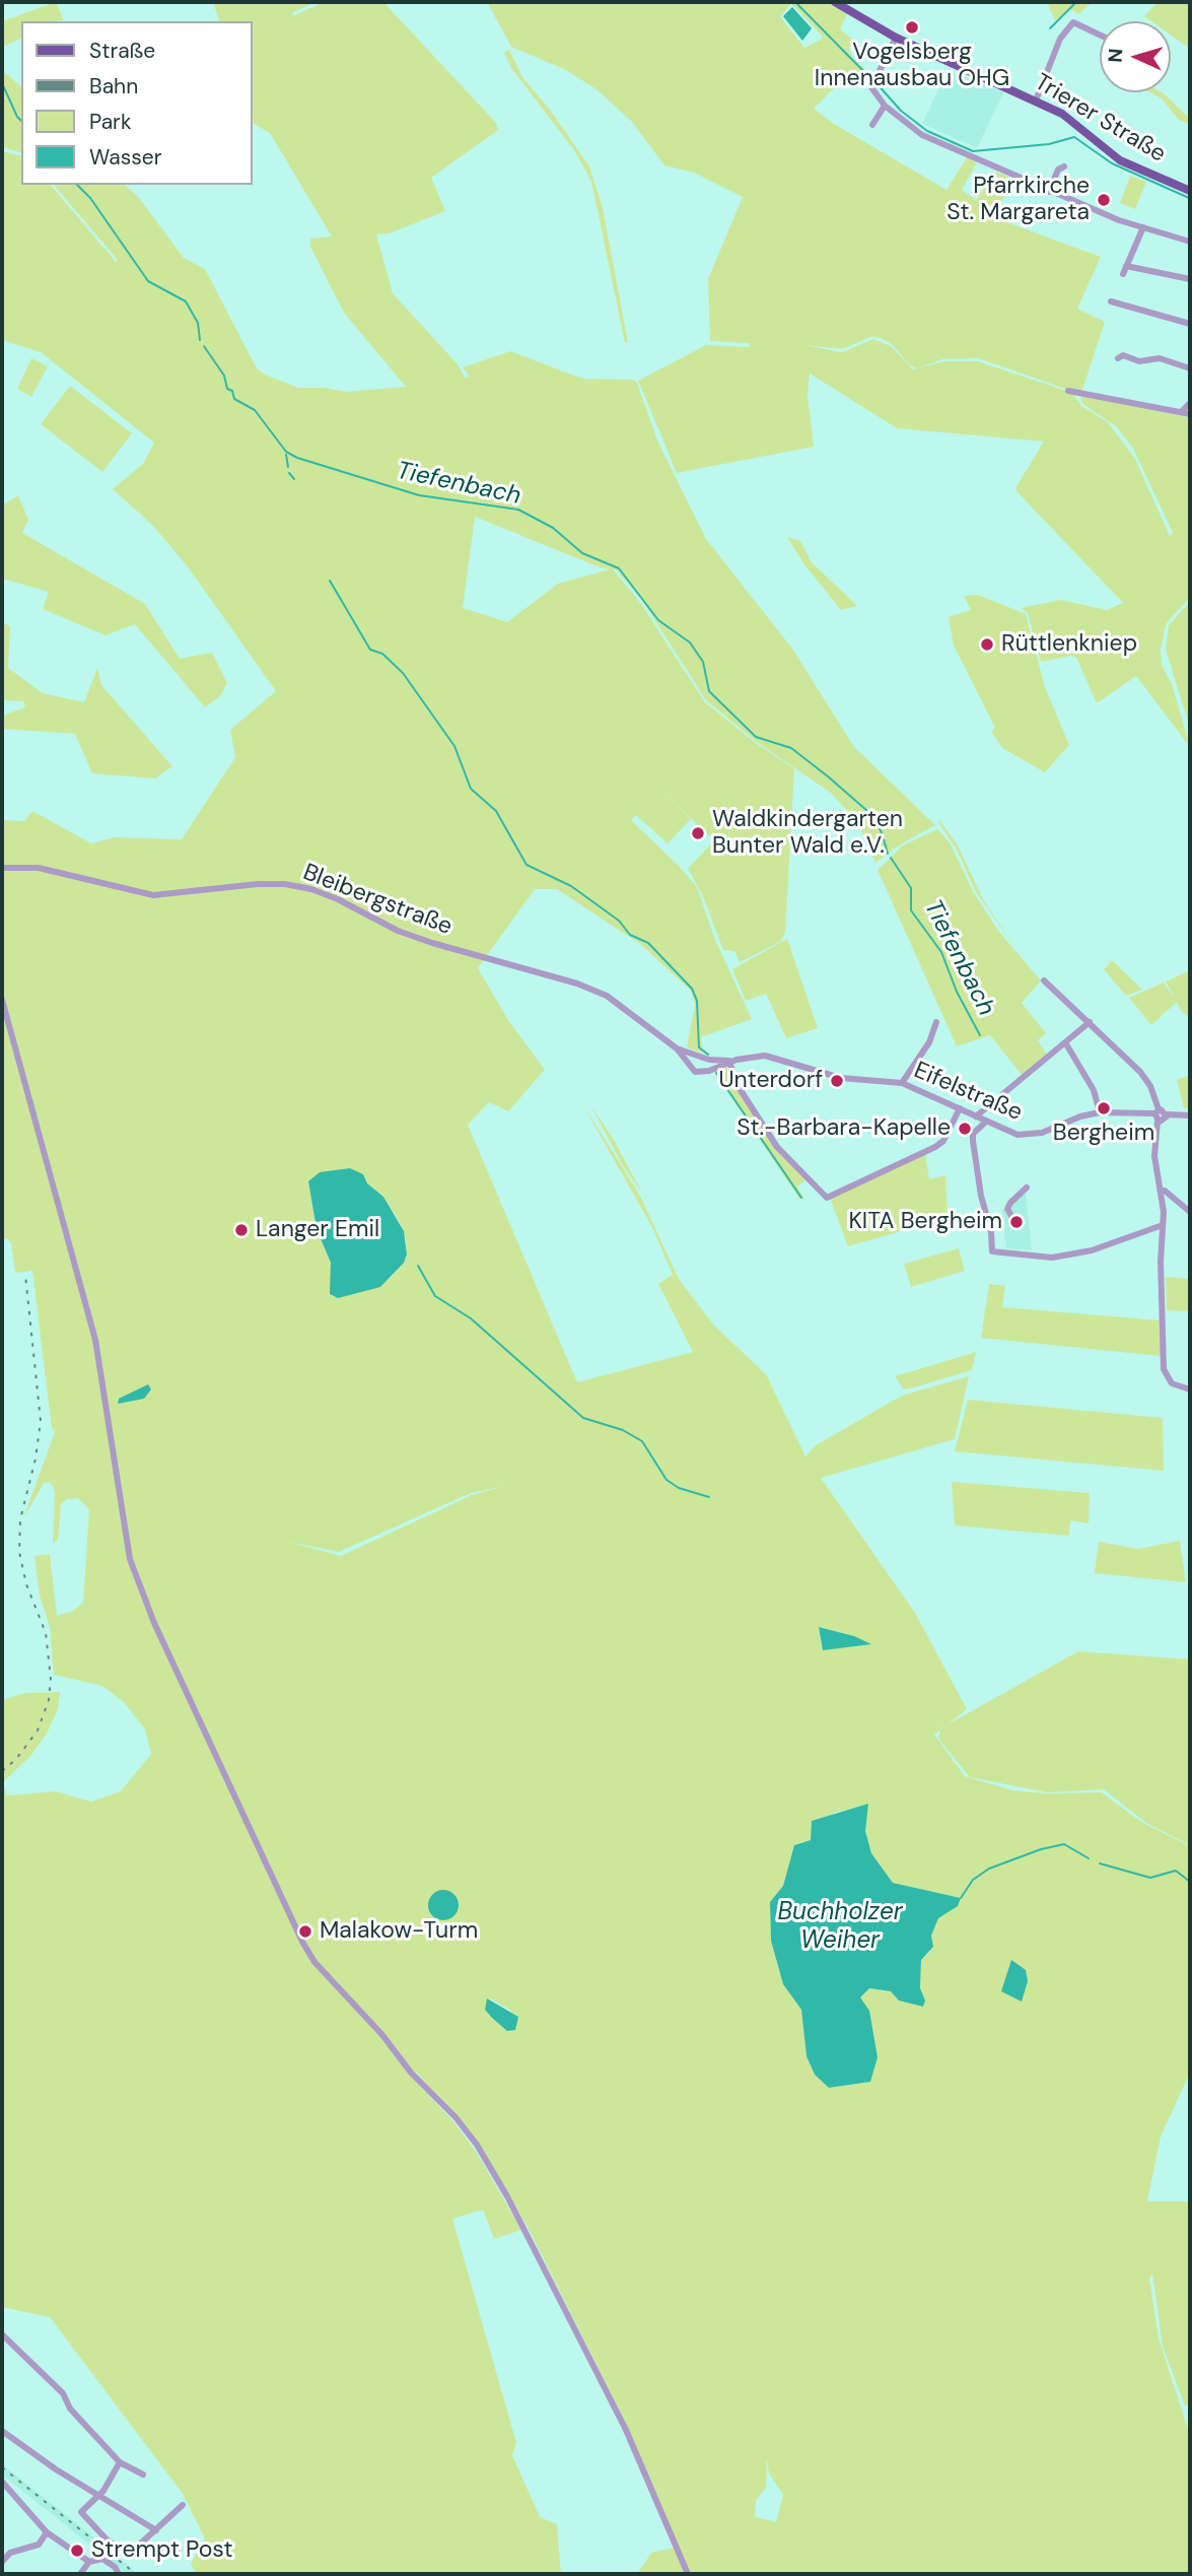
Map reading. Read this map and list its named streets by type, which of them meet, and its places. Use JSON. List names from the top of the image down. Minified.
{"streets":{"main road":["Trierer Straße"],"street":["Bleibergstraße","Eifelstraße"]},"crossings":[["Bleibergstraße","Eifelstraße"]],"water":["Tiefenbach","Buchholzer Weiher"],"places":["Vogelsberg Innenausbau OHG","Pfarrkirche St. Margareta","Rüttlenkniep","Waldkindergarten Bunter Wald e.V.","Unterdorf","Bergheim","St.-Barbara-Kapelle","KITA Bergheim","Langer Emil","Malakow-Turm","Strempt Post"],"legend":["Straße","Bahn","Park","Wasser"],"north":"left"}
